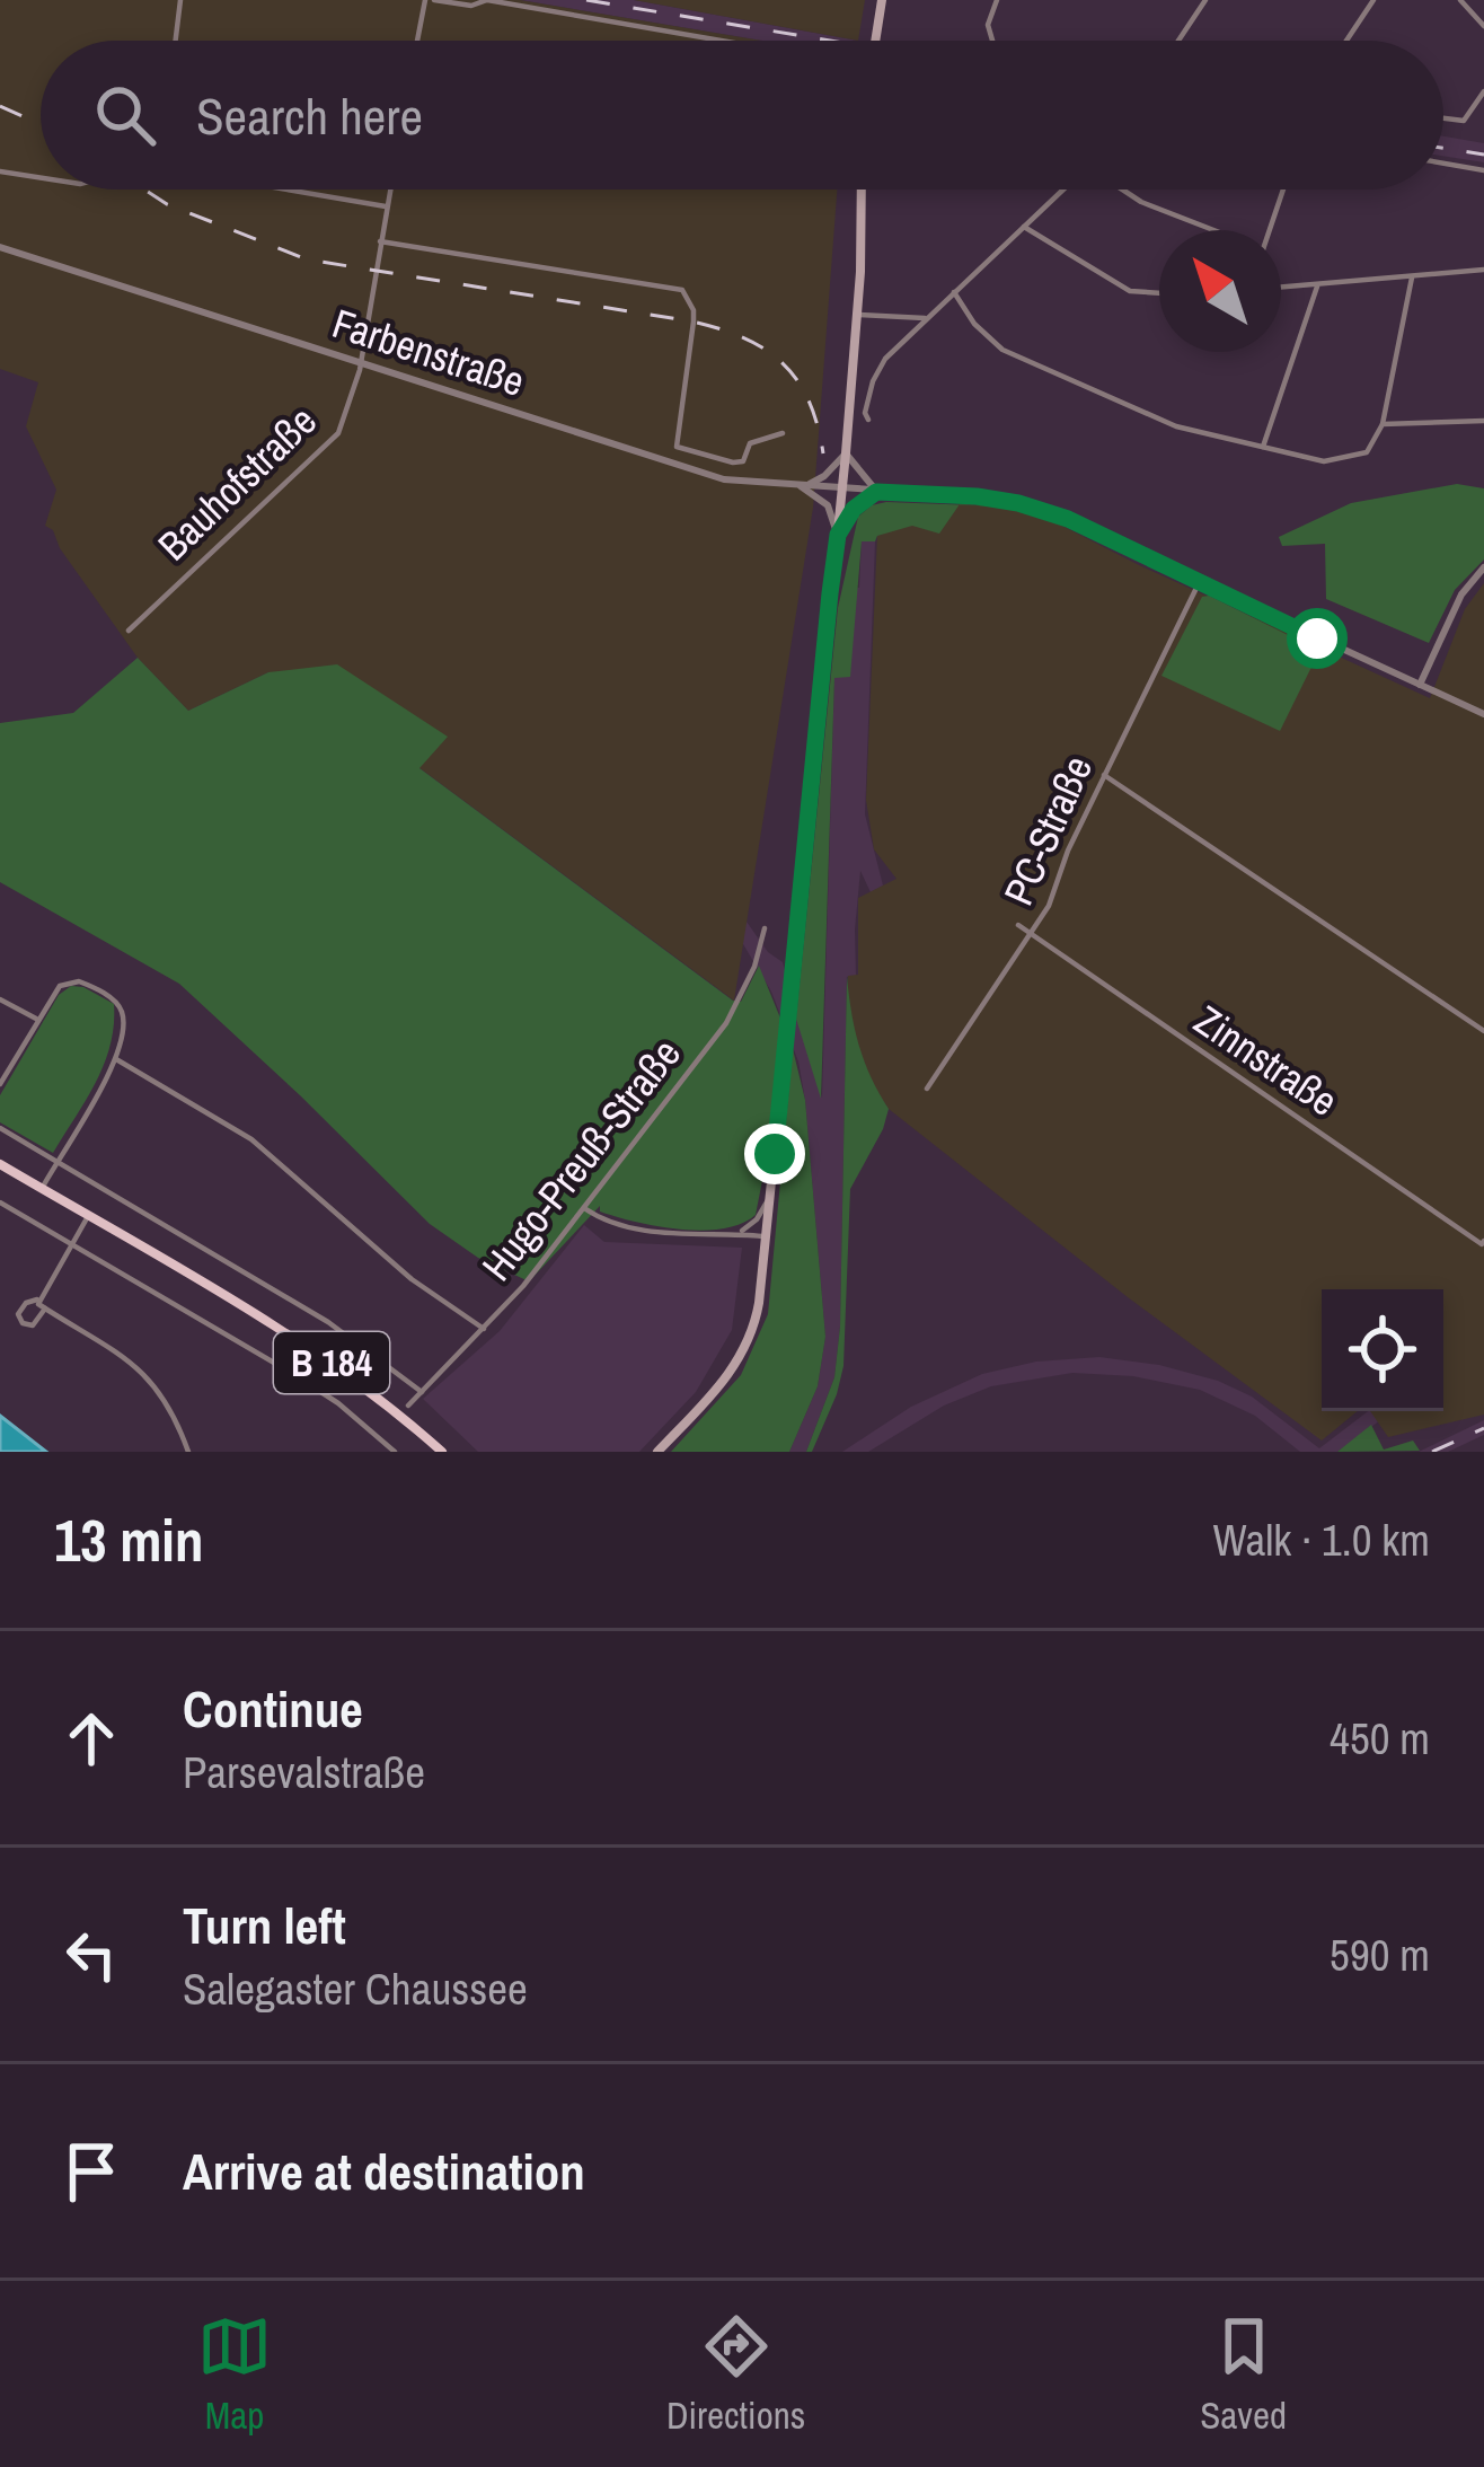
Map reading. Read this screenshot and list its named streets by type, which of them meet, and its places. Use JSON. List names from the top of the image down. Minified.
{"streets":{"main road":["B 184"],"street":["Farbenstraße","Bauhofstraße","PC-Straße","Zinnstraße","Hugo-Preuß-Straße"]},"crossings":[["Farbenstraße","Bauhofstraße"],["Farbenstraße","PC-Straße"],["PC-Straße","Zinnstraße"]],"north":"top left","page":{"search":"Search here","heading":["13 min","Walk · 1.0 km"],"list":[["Continue","Parsevalstraße","450 m"],["Turn left","Salegaster Chaussee","590 m"],"Arrive at destination"],"nav":["Map","Directions","Saved"]}}
